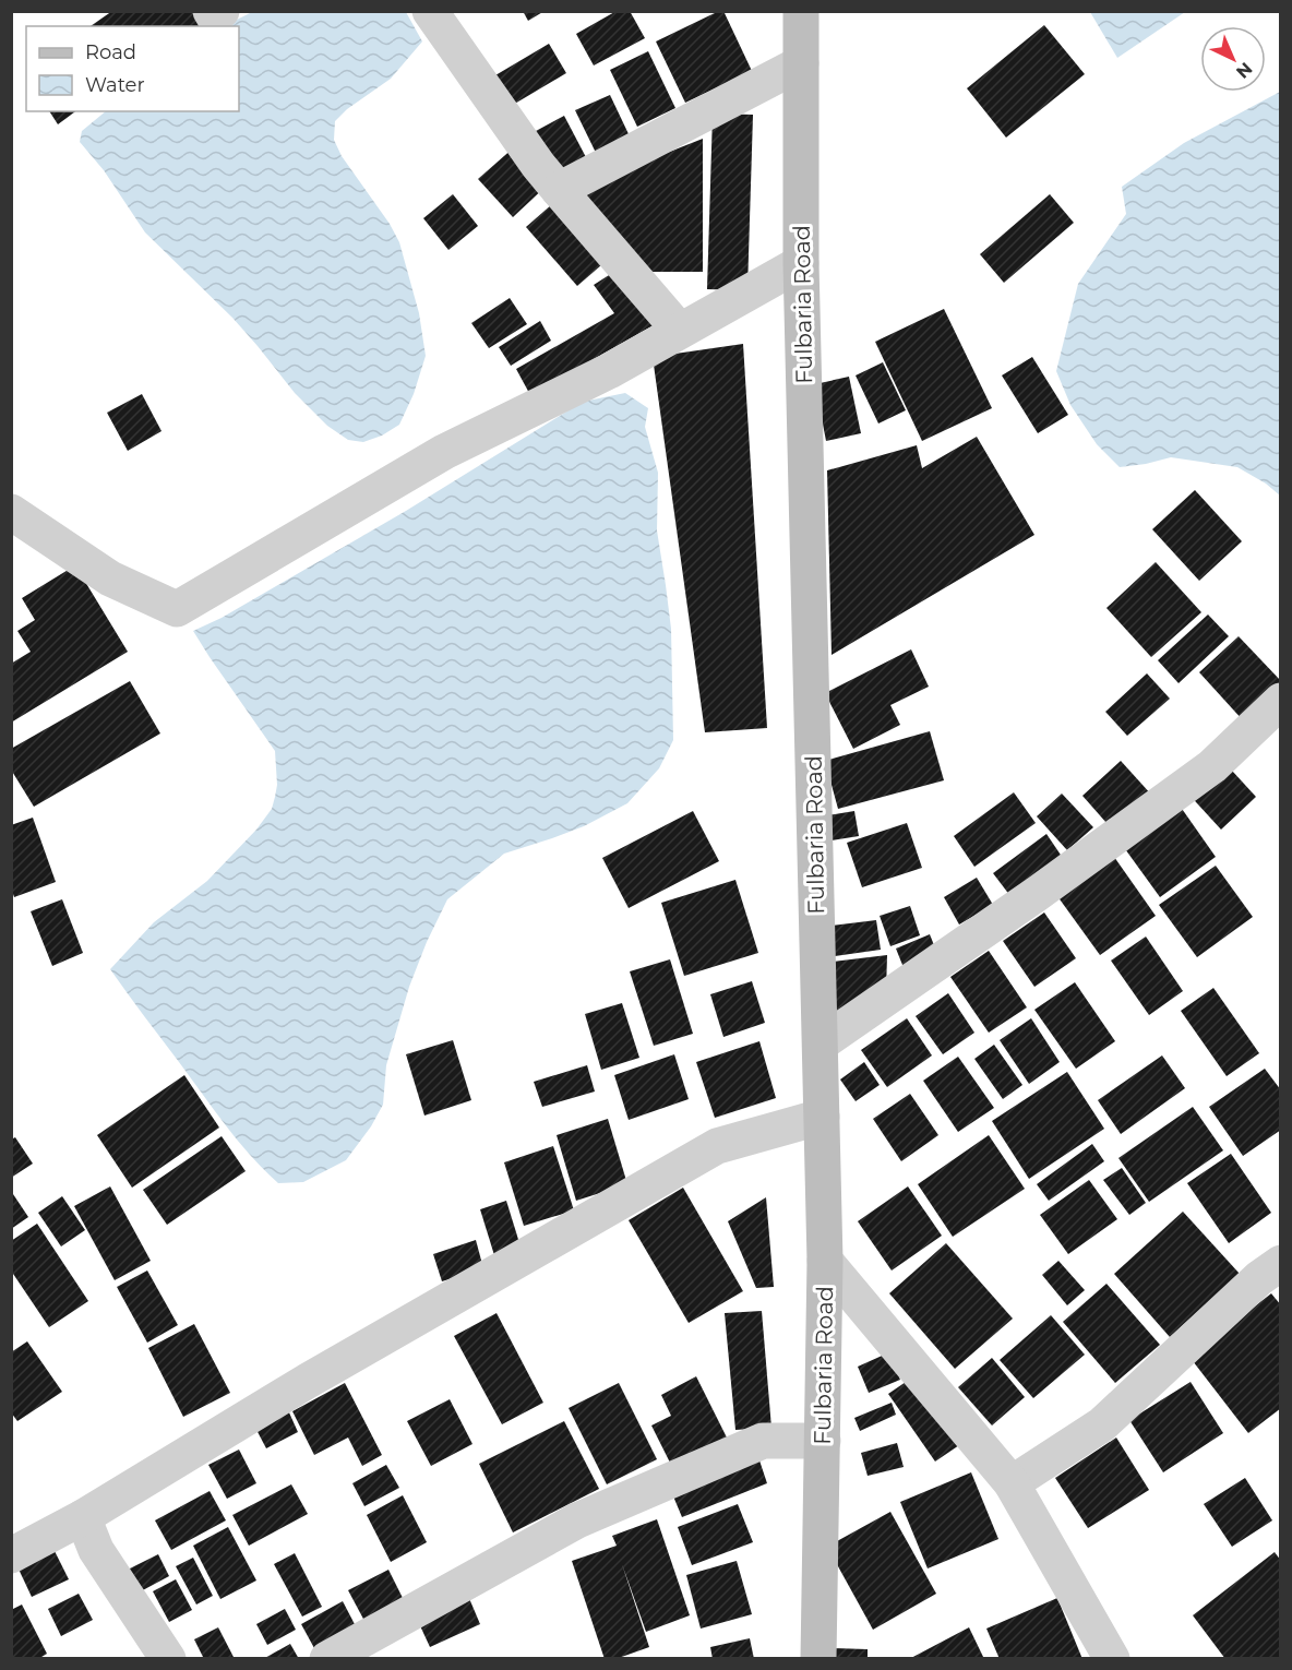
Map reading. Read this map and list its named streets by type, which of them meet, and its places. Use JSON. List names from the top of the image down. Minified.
{"streets":{"main road":["Fulbaria Road"]},"legend":["Road","Water"],"north":"bottom right"}
